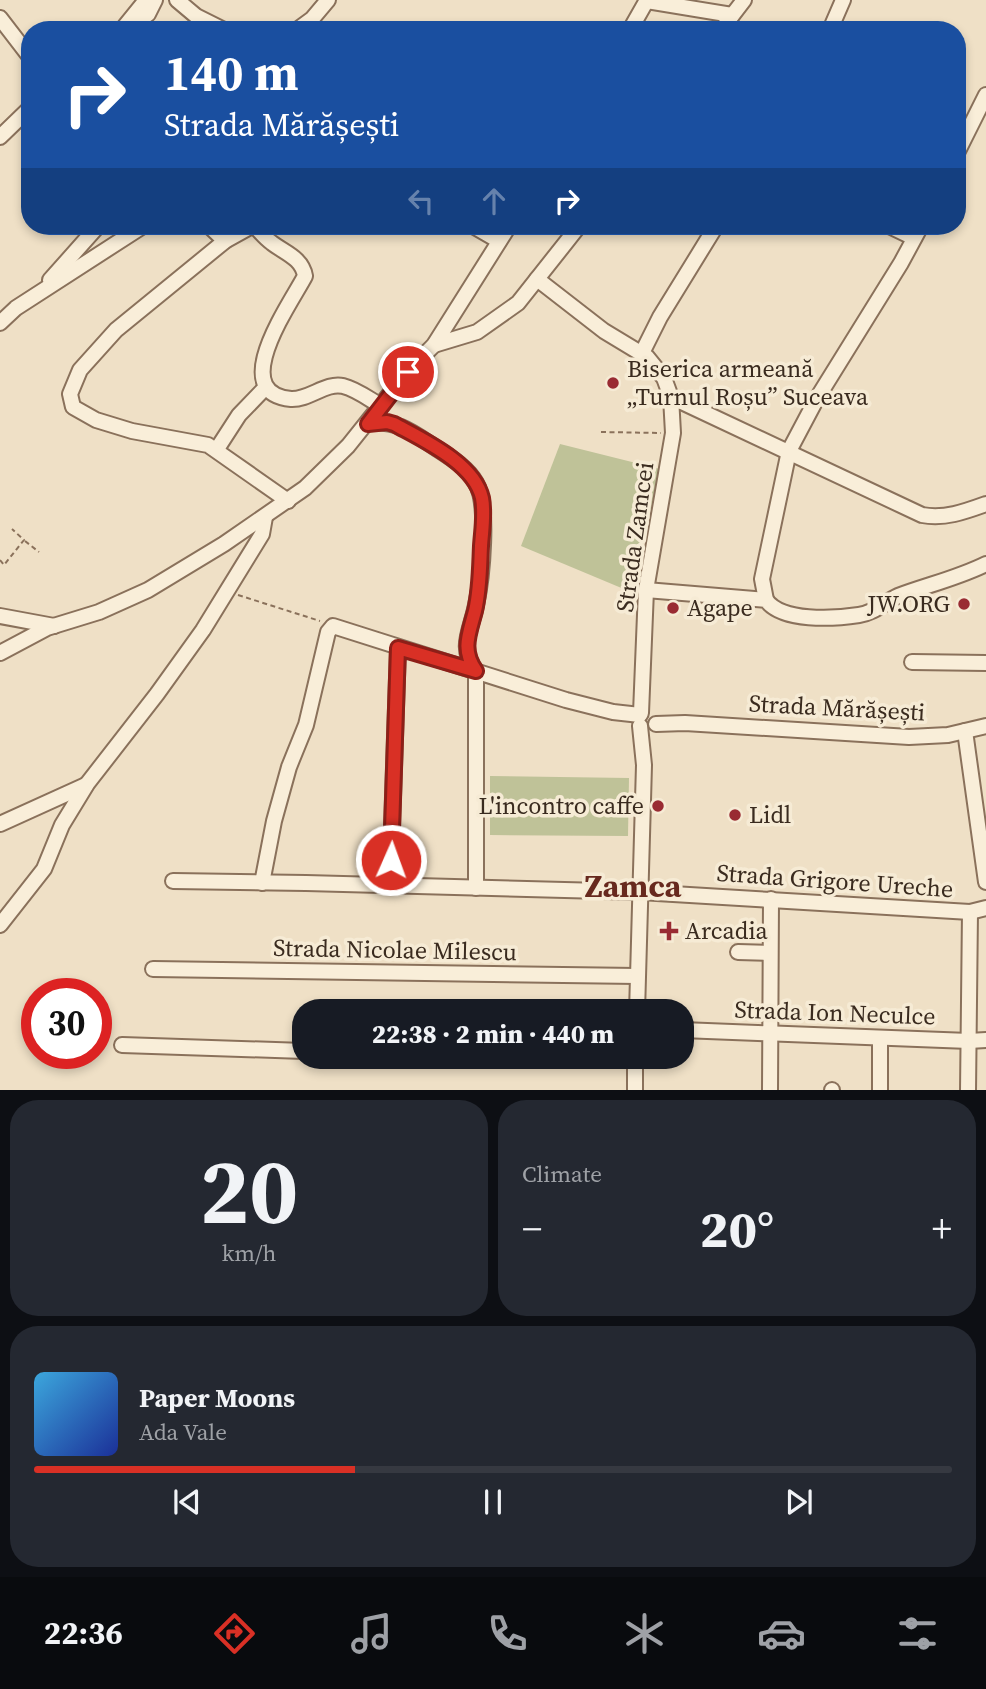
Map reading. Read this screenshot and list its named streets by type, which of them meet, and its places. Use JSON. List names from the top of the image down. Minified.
{"streets":{"street":["Strada Zamcei","Strada Mărășești","Strada Grigore Ureche","Strada Nicolae Milescu","Strada Ion Neculce"]},"crossings":[["Strada Zamcei","Strada Mărășești"],["Strada Zamcei","Strada Grigore Ureche"],["Strada Zamcei","Strada Nicolae Milescu"]],"districts":["Zamca"],"places":{"other":["Biserica armeană „Turnul Roșu” Suceava","JW.ORG","Agape","L'incontro caffe","Lidl"],"health":["Arcadia"]},"page":{"turn":["140 m","Strada Mărășești"],"limit":"30","trip":"22:38 · 2 min · 440 m","tile":[["20","km/h"],"Climate"],"heat":["−","20°","+"],"song":["Paper Moons","Ada Vale"],"tabs":"22:36"}}
